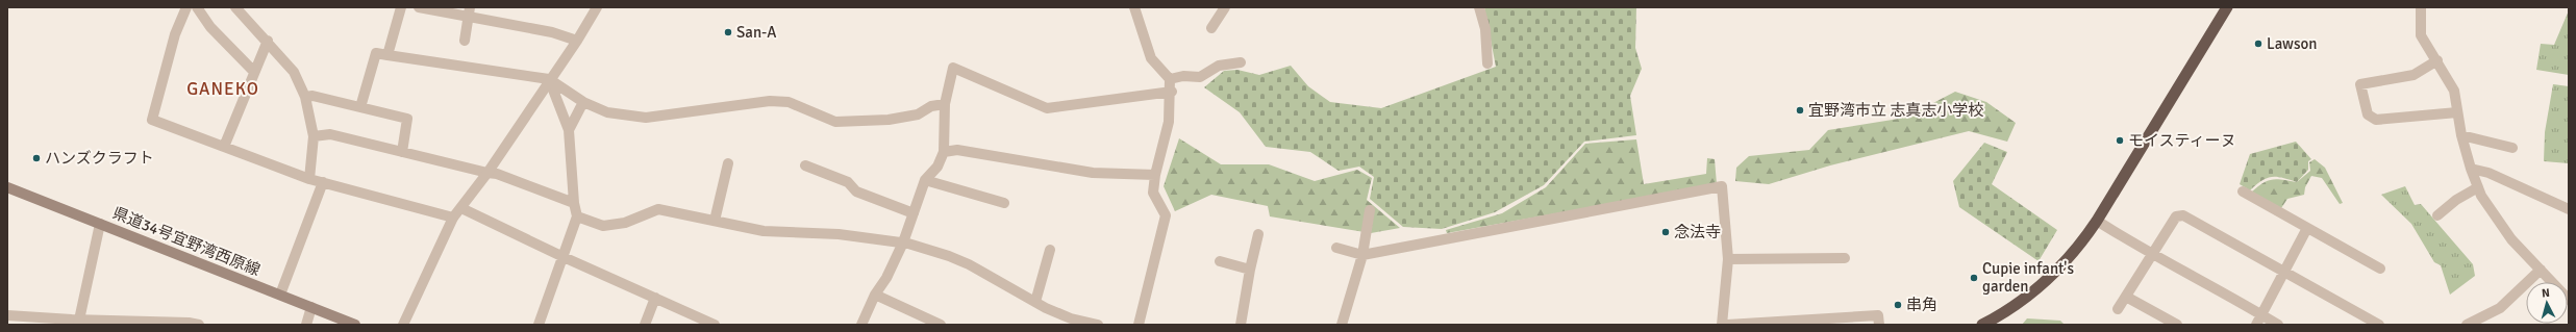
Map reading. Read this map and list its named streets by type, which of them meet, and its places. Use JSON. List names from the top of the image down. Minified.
{"streets":{"main road":["県道34号宜野湾西原線"]},"districts":["GANEKO"],"places":["San-A","Lawson","宜野湾市立 志真志小学校","モイスティーヌ","ハンズクラフト","念法寺","Cupie infant's garden","串角"],"north":"top"}
